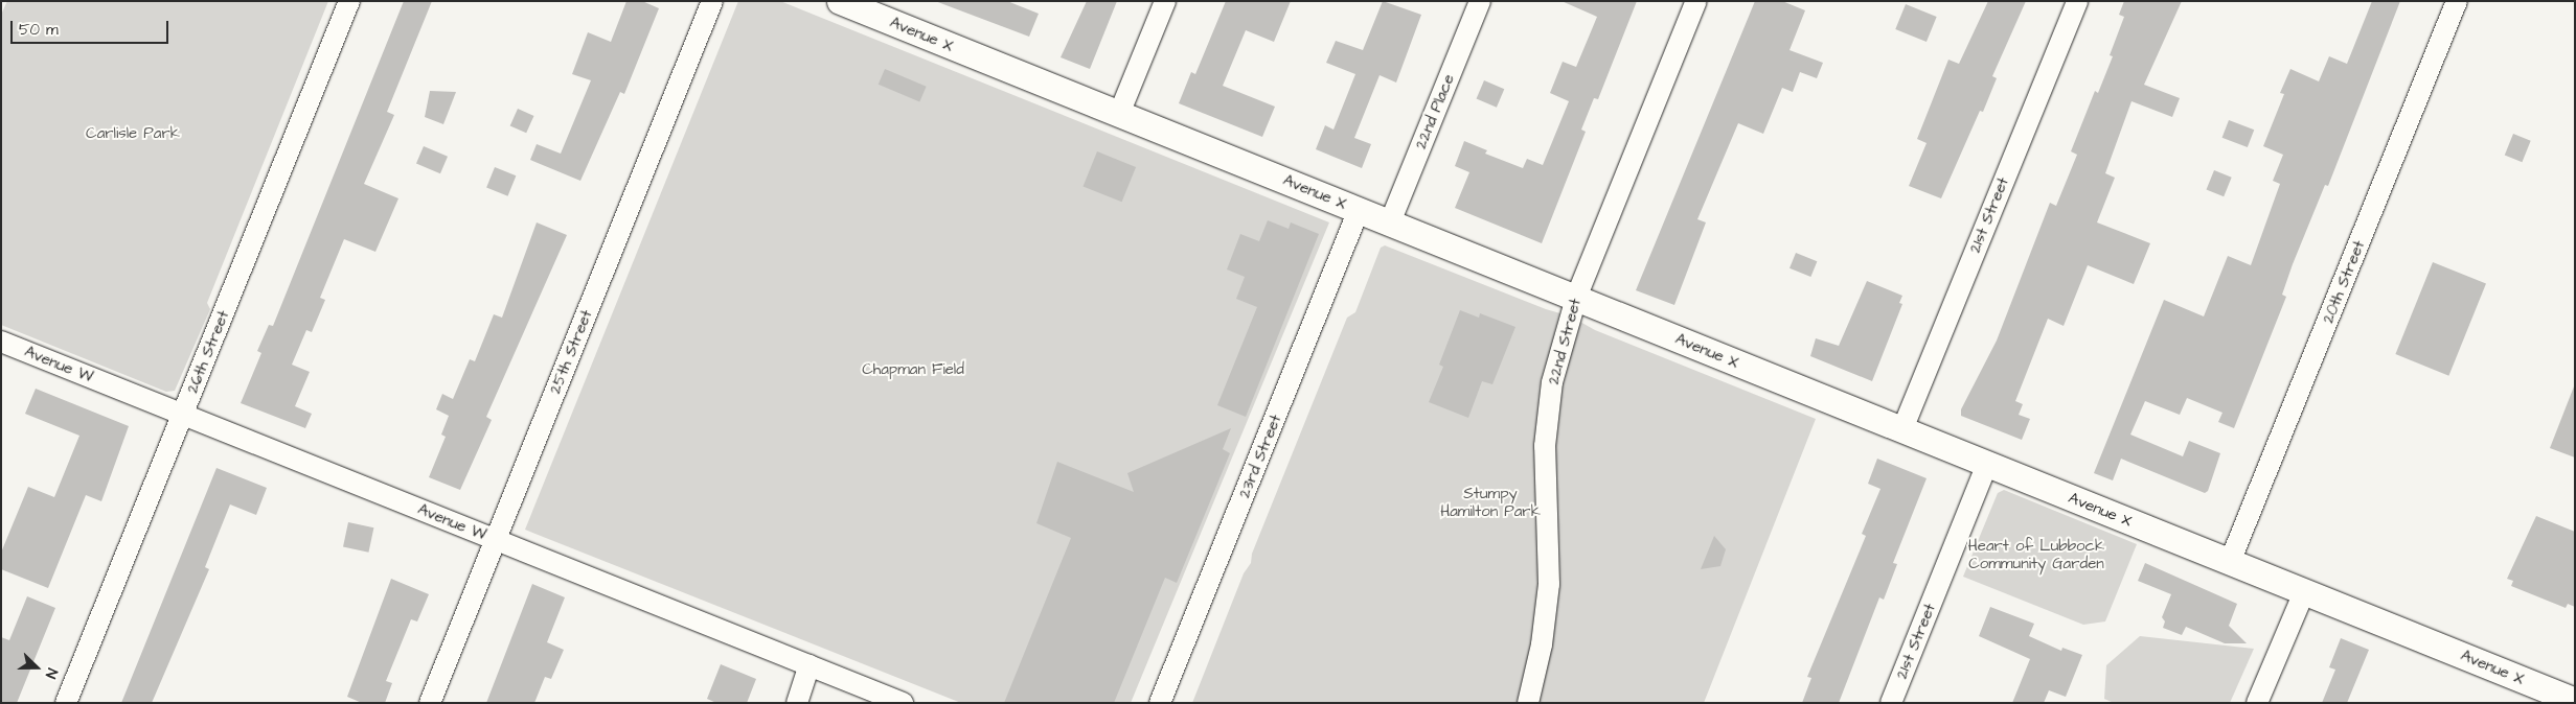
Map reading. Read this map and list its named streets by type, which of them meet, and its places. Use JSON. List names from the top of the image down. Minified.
{"streets":{"street":["Avenue X","22nd Place","21st Street","20th Street","22nd Street","26th Street","25th Street","Avenue W","23rd Street"]},"crossings":[["Avenue X","22nd Place"],["Avenue X","21st Street"],["Avenue X","20th Street"],["Avenue X","22nd Street"],["Avenue X","23rd Street"],["26th Street","Avenue W"],["25th Street","Avenue W"]],"parks":["Carlisle Park","Chapman Field","Stumpy Hamilton Park","Heart of Lubbock Community Garden"],"scale_bar":"50 m","north":"right"}
